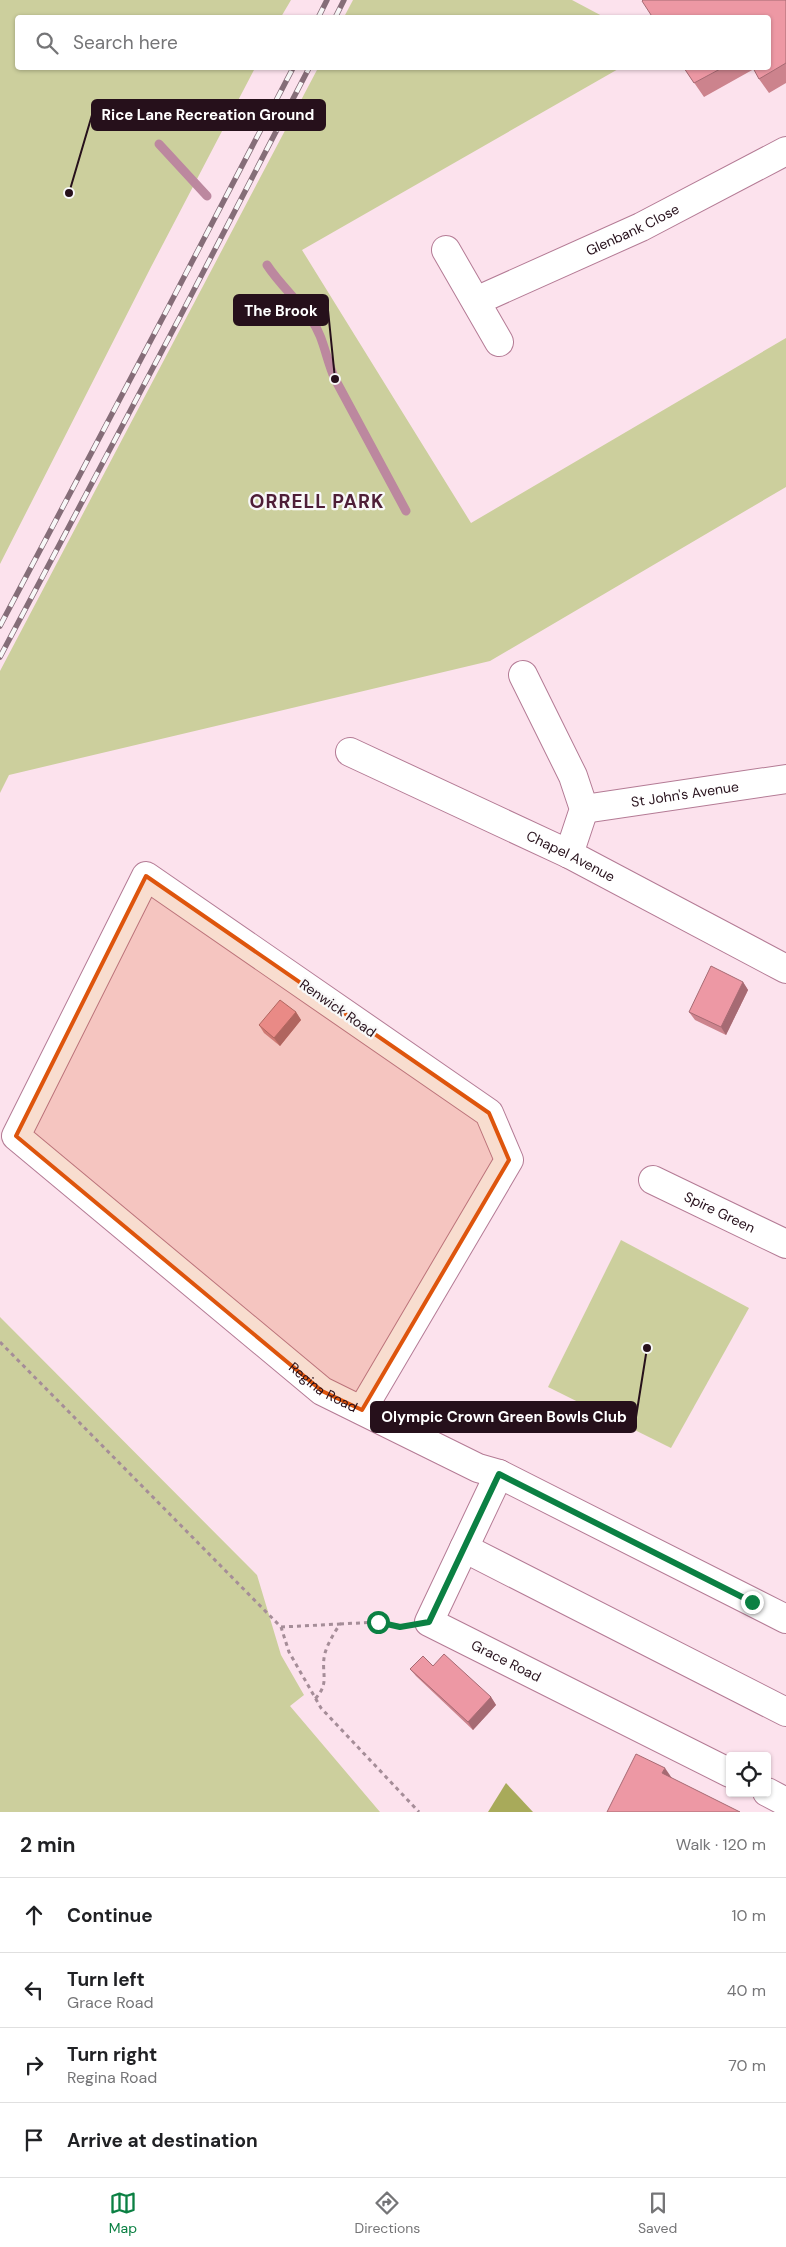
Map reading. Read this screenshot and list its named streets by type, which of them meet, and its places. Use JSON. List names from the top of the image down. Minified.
{"streets":{"street":["Glenbank Close","St John's Avenue","Chapel Avenue","Renwick Road","Spire Green","Regina Road","Grace Road"]},"crossings":[["Renwick Road","Regina Road"]],"districts":["ORRELL PARK"],"places":["Rice Lane Recreation Ground","The Brook","Olympic Crown Green Bowls Club"],"page":{"search":"Search here","heading":["2 min","Walk · 120 m"],"list":[["Continue","10 m"],["Turn left","Grace Road","40 m"],["Turn right","Regina Road","70 m"],"Arrive at destination"],"nav":["Map","Directions","Saved"]}}
